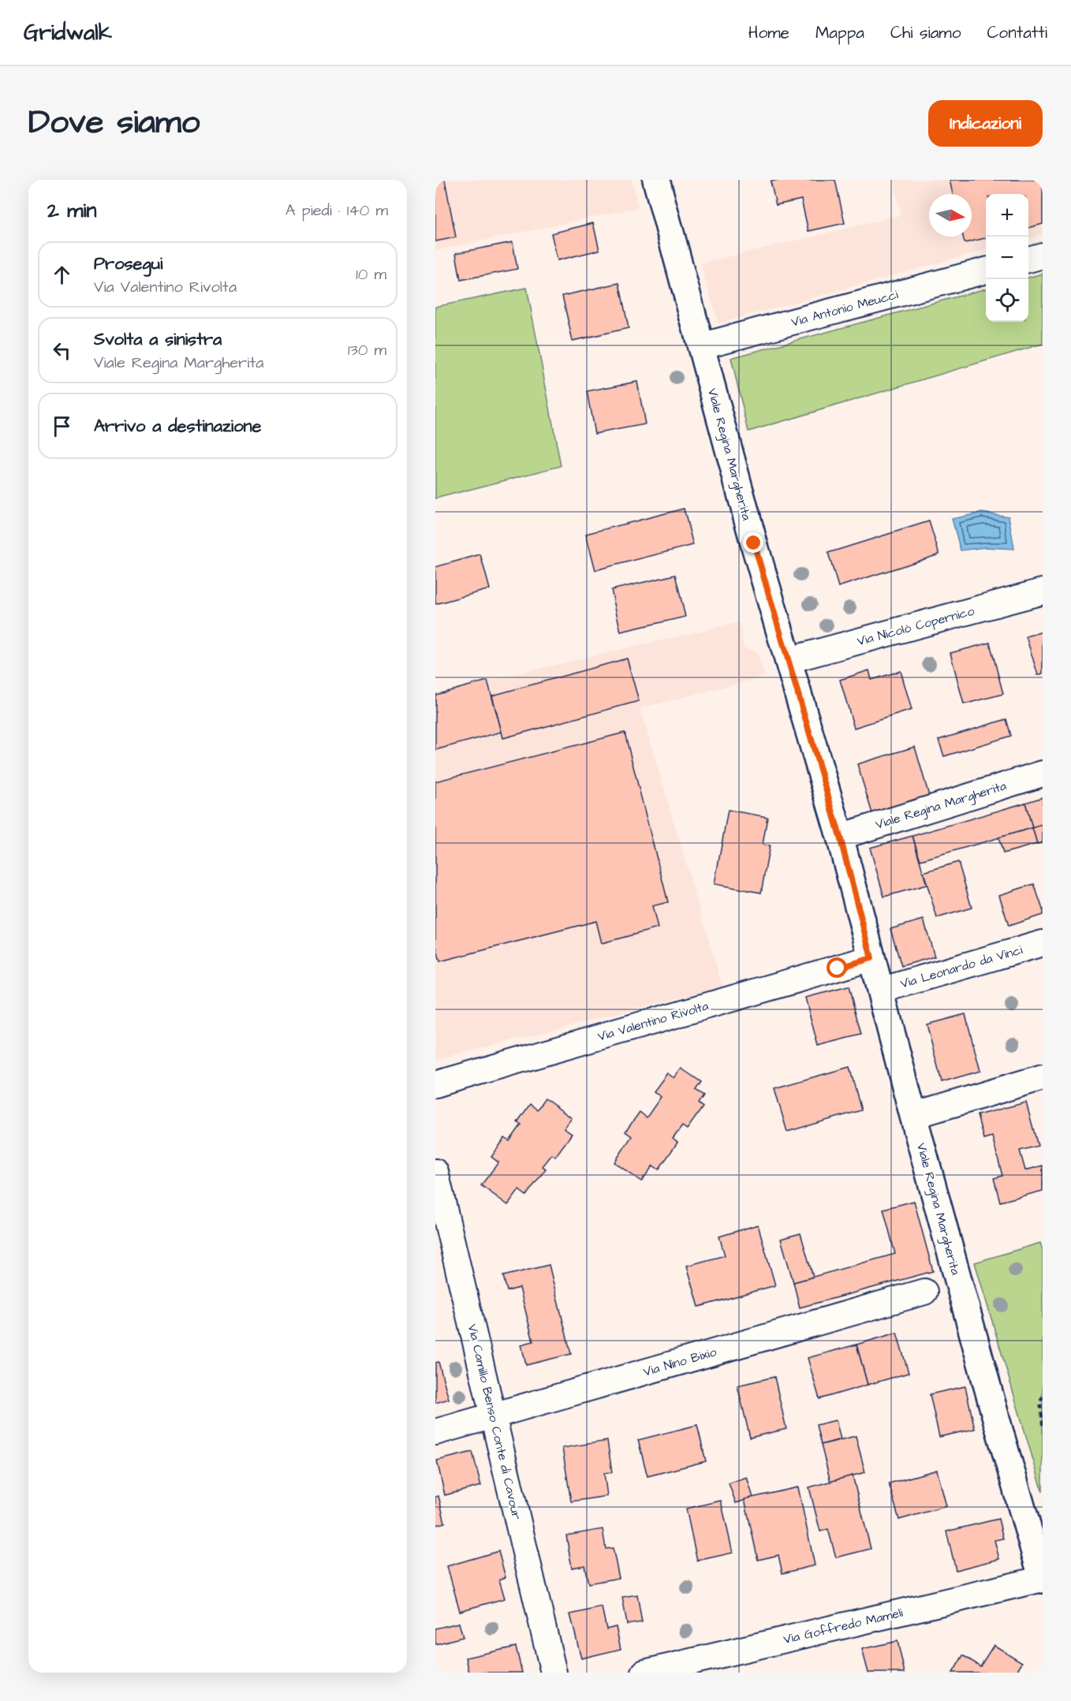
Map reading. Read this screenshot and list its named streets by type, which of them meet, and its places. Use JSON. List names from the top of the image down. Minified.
{"streets":{"street":["Via Antonio Meucci","Viale Regina Margherita","Via Nicolò Copernico","Via Leonardo da Vinci","Via Valentino Rivolta","Via Nino Bixio","Via Camillo Benso Conte di Cavour","Via Goffredo Mameli"]},"crossings":[["Via Antonio Meucci","Viale Regina Margherita"],["Viale Regina Margherita","Via Nicolò Copernico"],["Viale Regina Margherita","Via Leonardo da Vinci"],["Viale Regina Margherita","Via Valentino Rivolta"],["Viale Regina Margherita","Via Goffredo Mameli"],["Via Nino Bixio","Via Camillo Benso Conte di Cavour"]],"north":"right","page":{"header":"Gridwalk","nav":["Home","Mappa","Chi siamo","Contatti"],"title":"Dove siamo","buttons":"Indicazioni","heading":["2 min","A piedi · 140 m"],"map_buttons":["+","−"],"list":[["Prosegui","Via Valentino Rivolta","10 m"],["Svolta a sinistra","Viale Regina Margherita","130 m"],"Arrivo a destinazione"]}}
